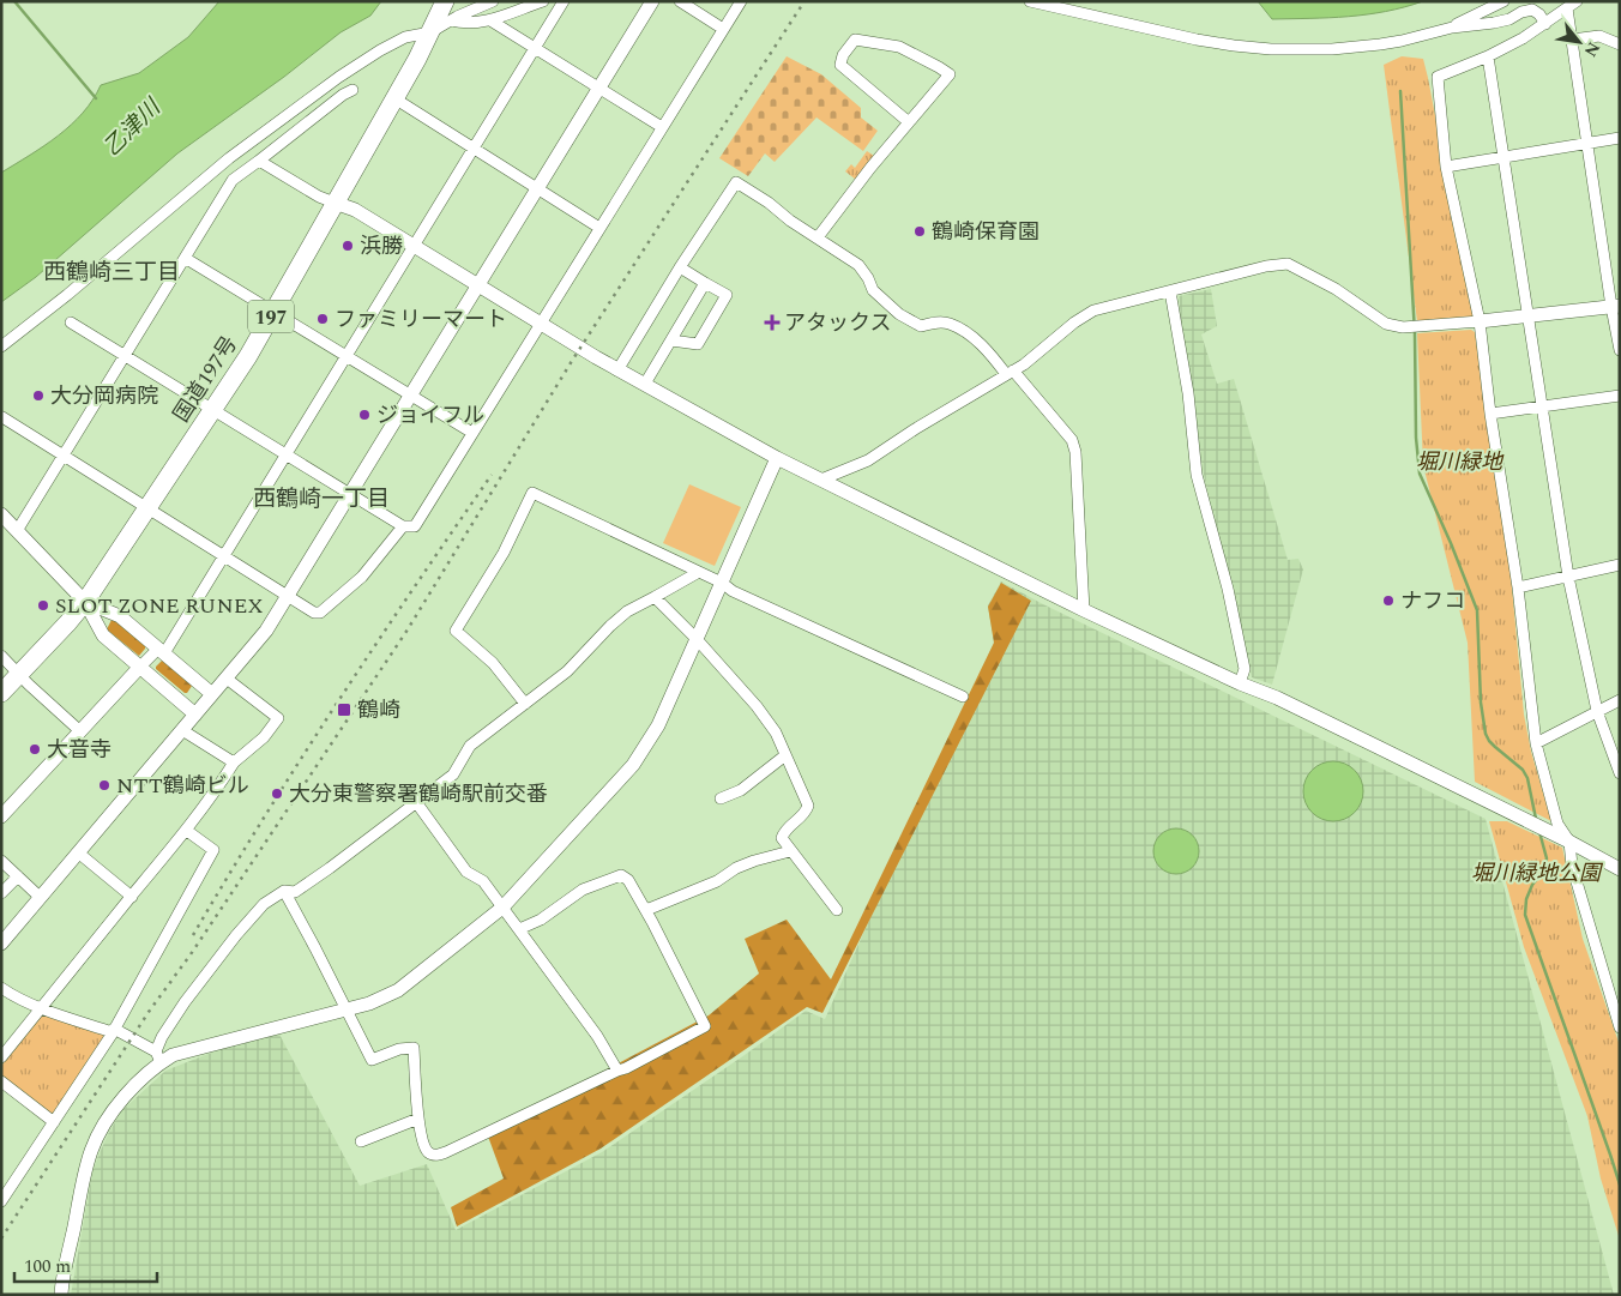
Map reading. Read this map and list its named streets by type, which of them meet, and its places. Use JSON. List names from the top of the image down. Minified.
{"streets":{"highway":["197","国道197号"]},"districts":["西鶴崎三丁目","西鶴崎一丁目"],"water":["乙津川"],"parks":["堀川緑地","堀川緑地公園"],"places":{"other":["鶴崎保育園","浜勝","ファミリーマート","大分岡病院","ジョイフル","ナフコ","SLOT ZONE RUNEX","大音寺","NTT鶴崎ビル","大分東警察署鶴崎駅前交番"],"health":["アタックス"],"transit":["鶴崎"]},"scale_bar":"100 m","north":"bottom right"}
